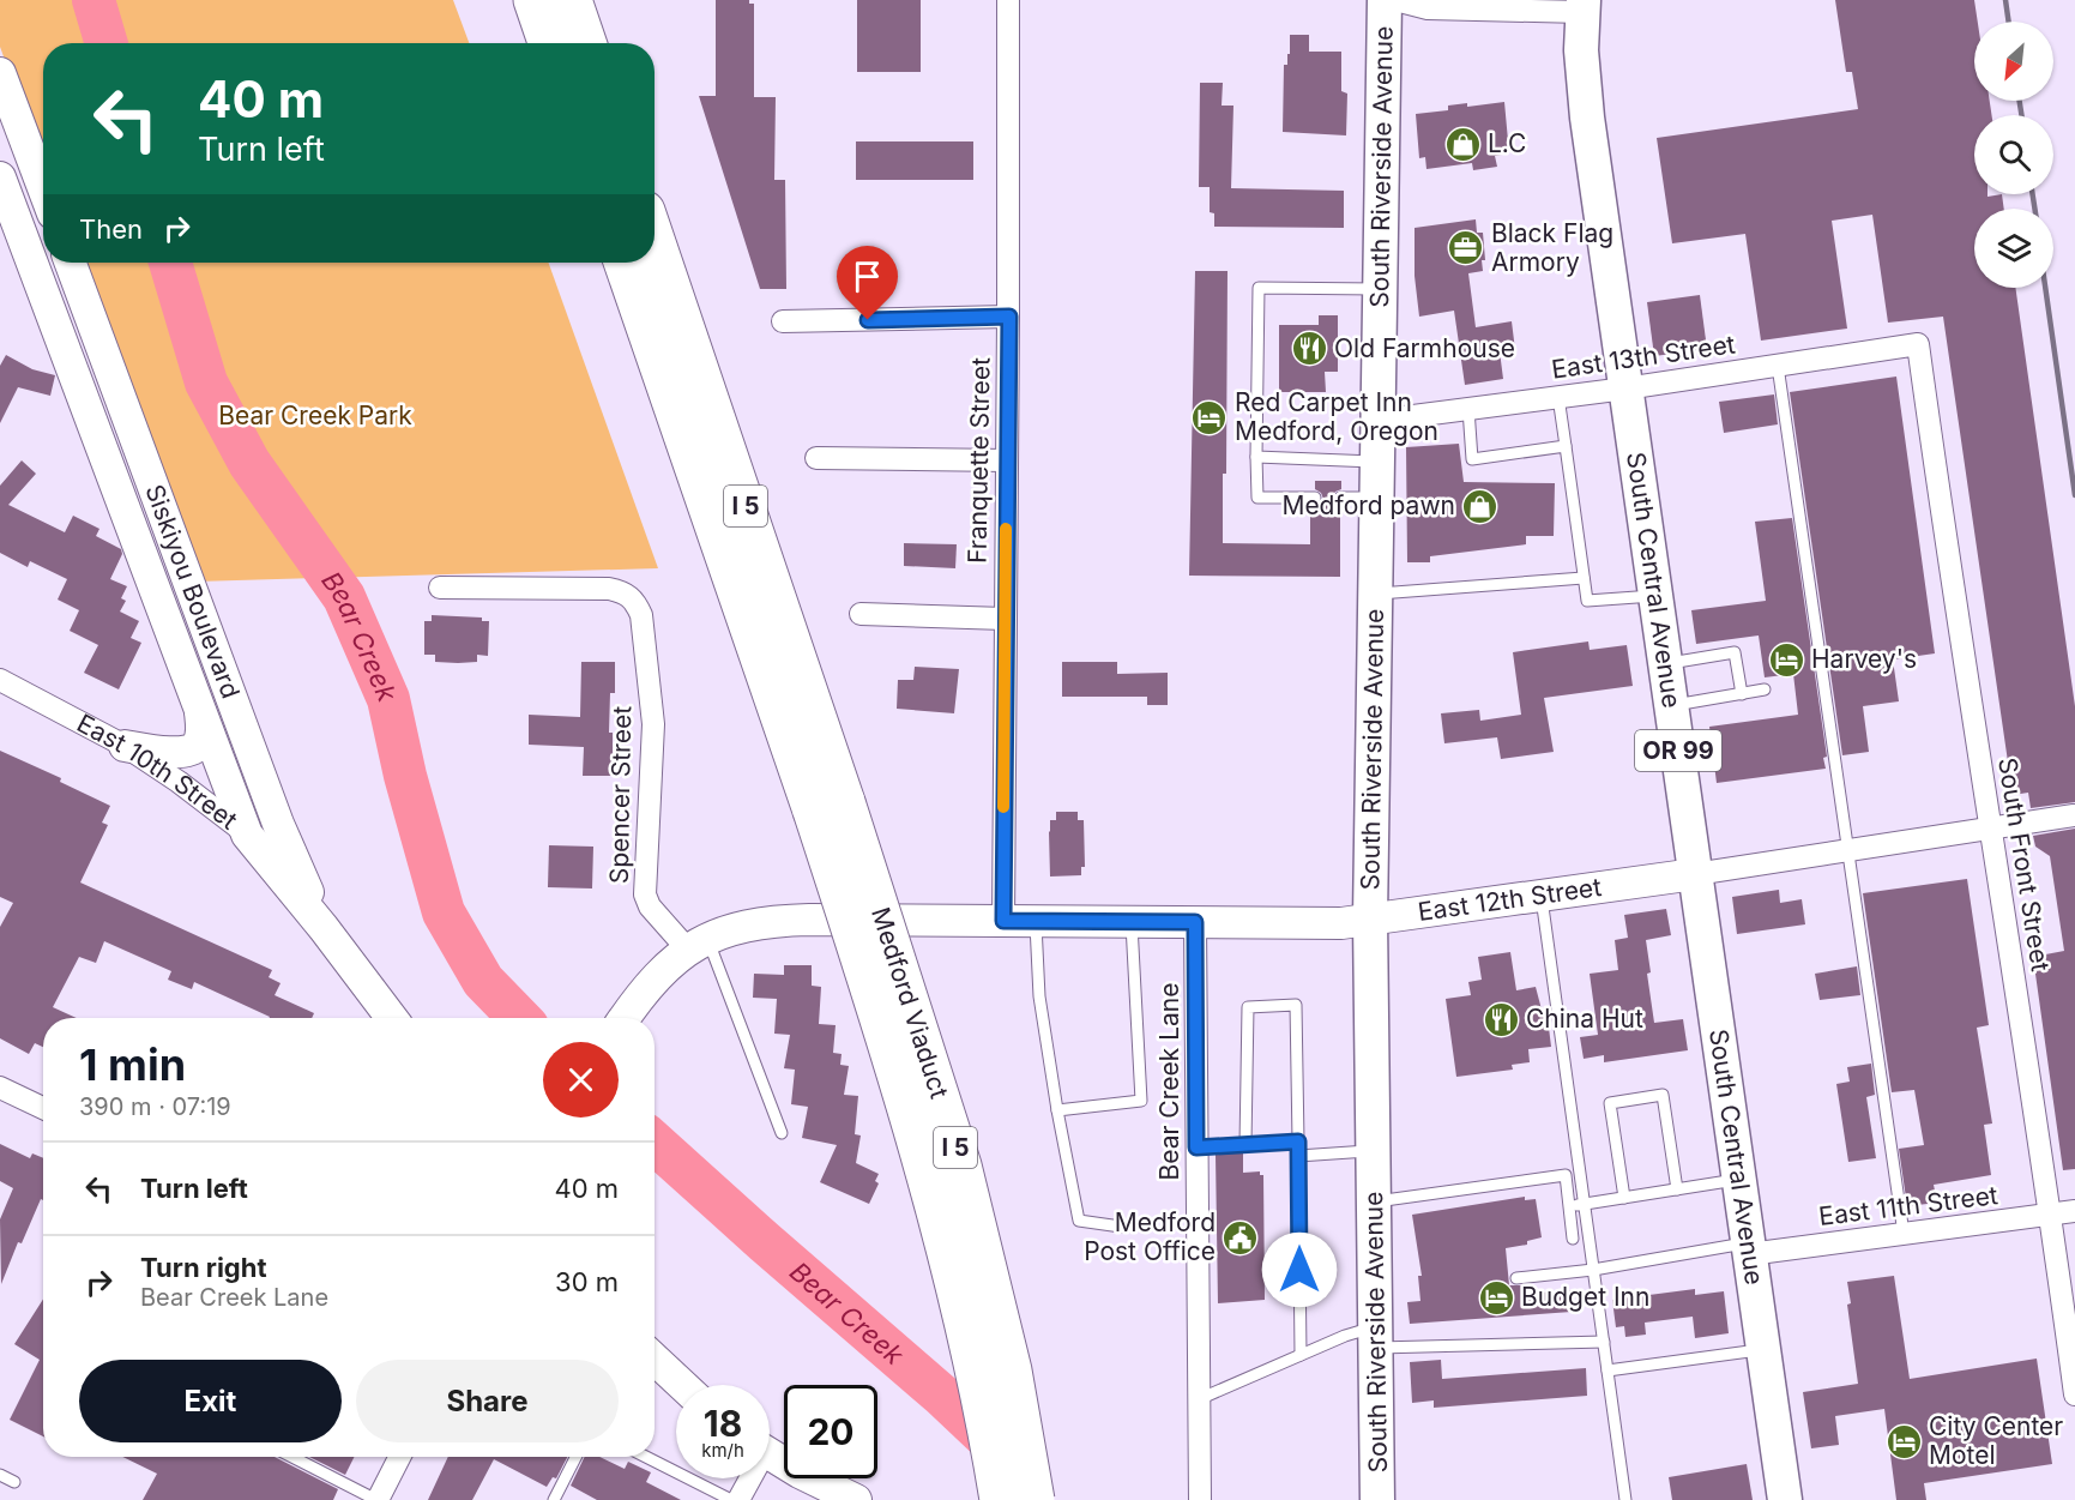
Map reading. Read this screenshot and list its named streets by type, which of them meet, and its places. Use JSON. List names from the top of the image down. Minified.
{"streets":{"highway":["I 5","Medford Viaduct"],"main road":["South Riverside Avenue","South Central Avenue","OR 99"],"street":["East 13th Street","Franquette Street","Siskiyou Boulevard","East 10th Street","Spencer Street","South Front Street","East 12th Street","Bear Creek Lane","East 11th Street"]},"crossings":[["South Riverside Avenue","East 13th Street"],["South Riverside Avenue","East 12th Street"],["East 13th Street","South Central Avenue"],["East 13th Street","South Front Street"],["Franquette Street","East 12th Street"],["I 5","Medford Viaduct"],["South Central Avenue","East 12th Street"],["South Central Avenue","East 11th Street"],["Siskiyou Boulevard","East 10th Street"],["Spencer Street","East 12th Street"],["South Front Street","East 12th Street"],["South Front Street","East 11th Street"],["East 12th Street","Bear Creek Lane"]],"water":["Bear Creek"],"parks":["Bear Creek Park"],"places":{"shop":["L.C","Medford pawn"],"office":["Black Flag Armory"],"restaurant":["Old Farmhouse","China Hut"],"hotel":["Red Carpet Inn Medford, Oregon","Harvey's","Budget Inn","City Center Motel"],"public building":["Medford Post Office"]},"north":"bottom left","page":{"turn":["40 m","Turn left"],"then":"Then","heading":["1 min","390 m · 07:19"],"list":[{"name":"Turn left","value":"40 m"},{"name":"Turn right","note":"Bear Creek Lane","value":"30 m"}],"buttons":["Exit","Share"],"speed":"18 km/h","limit":"20"}}
